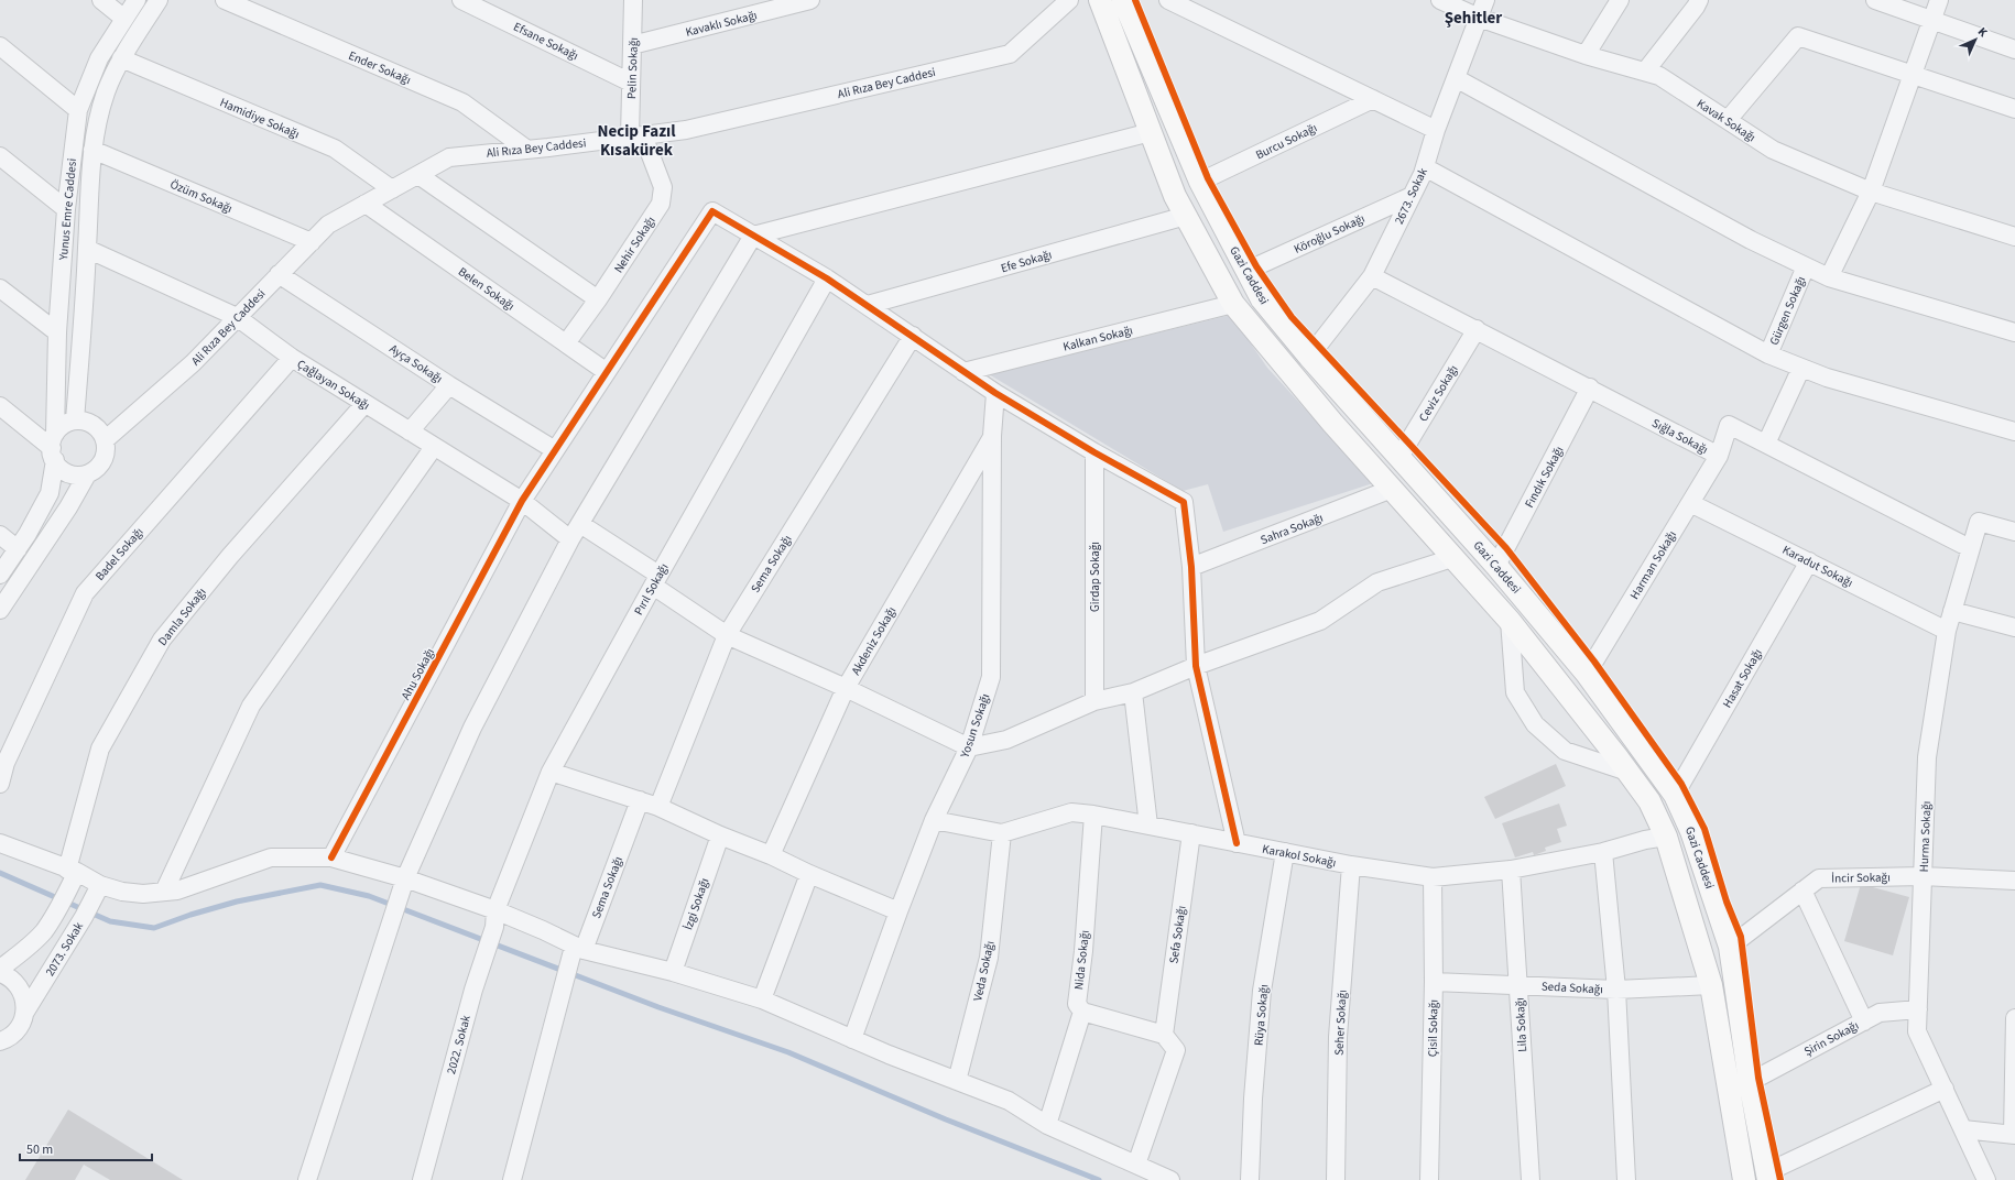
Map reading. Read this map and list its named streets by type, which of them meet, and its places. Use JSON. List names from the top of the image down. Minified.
{"streets":{"main road":["Gazi Caddesi"],"street":["Kavaklı Sokağı","Efsane Sokağı","Ender Sokağı","Pelin Sokağı","Ali Rıza Bey Caddesi","Hamidiye Sokağı","Kavak Sokağı","Burcu Sokağı","Özüm Sokağı","2673. Sokak","Yunus Emre Caddesi","Köroğlu Sokağı","Nehir Sokağı","Efe Sokağı","Belen Sokağı","Gürgen Sokağı","Kalkan Sokağı","Ayça Sokağı","Çağlayan Sokağı","Ceviz Sokağı","Sığla Sokağı","Fındık Sokağı","Sahra Sokağı","Badel Sokağı","Sema Sokağı","Harman Sokağı","Karadut Sokağı","Girdap Sokağı","Pırıl Sokağı","Damla Sokağı","Akdeniz Sokağı","Ahu Sokağı","Hasat Sokağı","Yosun Sokağı","Hurma Sokağı","Karakol Sokağı","İncir Sokağı","İzgi Sokağı","Sefa Sokağı","2073. Sokak","Nida Sokağı","Veda Sokağı","Seda Sokağı","Rüya Sokağı","Seher Sokağı","Lila Sokağı","Çisil Sokağı","Şirin Sokağı","2022. Sokak"]},"crossings":[["Kavaklı Sokağı","Pelin Sokağı"],["Efsane Sokağı","Pelin Sokağı"],["Ender Sokağı","Ali Rıza Bey Caddesi"],["Pelin Sokağı","Ali Rıza Bey Caddesi"],["Pelin Sokağı","Nehir Sokağı"],["Ali Rıza Bey Caddesi","Hamidiye Sokağı"],["Ali Rıza Bey Caddesi","Özüm Sokağı"],["Ali Rıza Bey Caddesi","Yunus Emre Caddesi"],["Ali Rıza Bey Caddesi","Nehir Sokağı"],["Ali Rıza Bey Caddesi","Belen Sokağı"],["Ali Rıza Bey Caddesi","Ayça Sokağı"],["Ali Rıza Bey Caddesi","Çağlayan Sokağı"],["Hamidiye Sokağı","Yunus Emre Caddesi"],["Kavak Sokağı","2673. Sokak"],["Burcu Sokağı","Gazi Caddesi"],["Özüm Sokağı","Yunus Emre Caddesi"],["2673. Sokak","Köroğlu Sokağı"],["2673. Sokak","Gazi Caddesi"],["2673. Sokak","Sığla Sokağı"],["Yunus Emre Caddesi","Çağlayan Sokağı"],["Köroğlu Sokağı","Gazi Caddesi"],["Nehir Sokağı","Belen Sokağı"],["Efe Sokağı","Gazi Caddesi"],["Gazi Caddesi","Kalkan Sokağı"],["Gazi Caddesi","Ceviz Sokağı"],["Gazi Caddesi","Fındık Sokağı"],["Gazi Caddesi","Sahra Sokağı"],["Gazi Caddesi","Harman Sokağı"],["Gazi Caddesi","Hasat Sokağı"],["Gazi Caddesi","Karakol Sokağı"],["Gazi Caddesi","İncir Sokağı"],["Gazi Caddesi","Seda Sokağı"],["Gazi Caddesi","Şirin Sokağı"],["Belen Sokağı","Ahu Sokağı"],["Ayça Sokağı","Ahu Sokağı"],["Çağlayan Sokağı","Badel Sokağı"],["Çağlayan Sokağı","Damla Sokağı"],["Çağlayan Sokağı","Ahu Sokağı"],["Ceviz Sokağı","Sığla Sokağı"],["Sığla Sokağı","Fındık Sokağı"],["Sığla Sokağı","Harman Sokağı"],["Sığla Sokağı","Hurma Sokağı"],["Harman Sokağı","Karadut Sokağı"],["Karadut Sokağı","Hasat Sokağı"],["Karadut Sokağı","Hurma Sokağı"],["Pırıl Sokağı","2022. Sokak"],["Akdeniz Sokağı","Yosun Sokağı"],["Yosun Sokağı","Karakol Sokağı"],["Hurma Sokağı","İncir Sokağı"],["Hurma Sokağı","Şirin Sokağı"],["Karakol Sokağı","Sefa Sokağı"],["Karakol Sokağı","Nida Sokağı"],["Karakol Sokağı","Veda Sokağı"],["Karakol Sokağı","Rüya Sokağı"],["Karakol Sokağı","Seher Sokağı"],["Karakol Sokağı","Lila Sokağı"],["Karakol Sokağı","Çisil Sokağı"],["Seda Sokağı","Lila Sokağı"],["Seda Sokağı","Çisil Sokağı"]],"districts":["Şehitler","Necip Fazıl Kısakürek"],"scale_bar":"50 m","north":"top right"}
